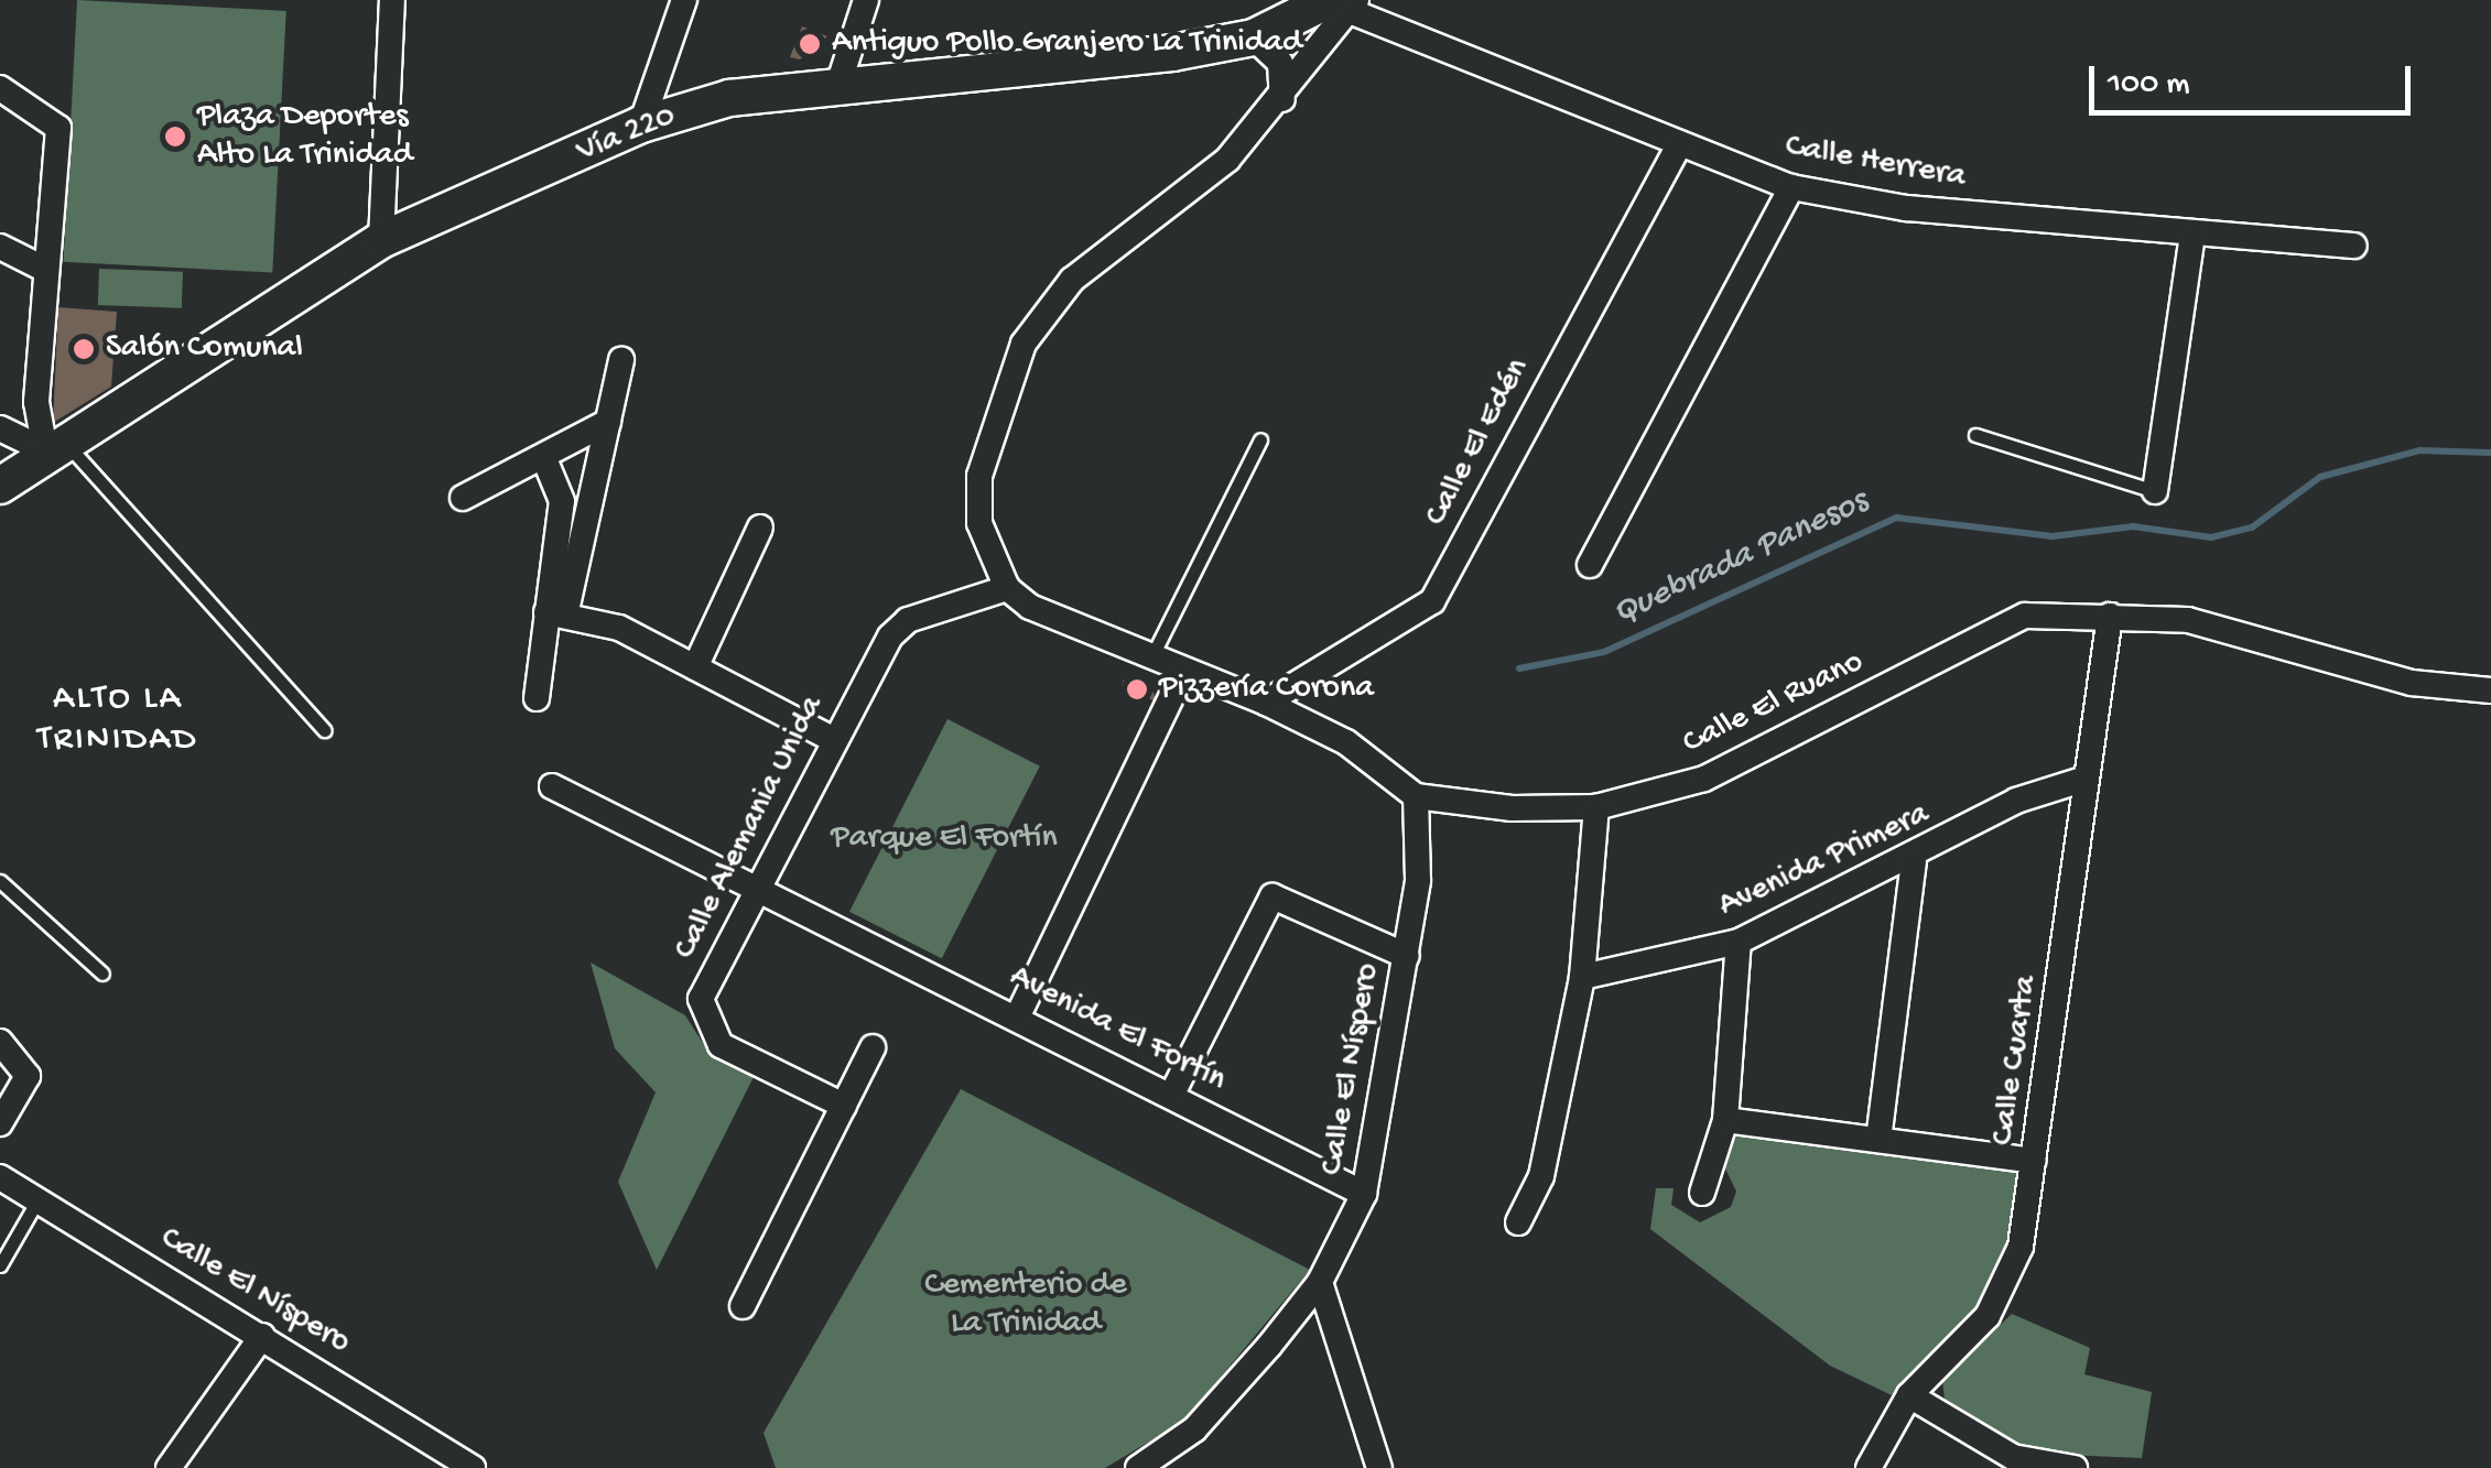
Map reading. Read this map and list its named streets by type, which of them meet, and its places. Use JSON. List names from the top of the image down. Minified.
{"streets":{"main road":["Vía 220"],"street":["Calle Herrera","Calle El Edén","Calle El Ruano","Calle Alemania Unida","Avenida Primera","Avenida El Fortín","Calle Cuarta","Calle El Níspero"]},"crossings":[["Vía 220","Calle Herrera"],["Calle Herrera","Calle El Edén"],["Calle El Ruano","Calle Cuarta"],["Calle El Ruano","Calle El Níspero"],["Calle Alemania Unida","Avenida El Fortín"],["Avenida Primera","Calle Cuarta"],["Avenida El Fortín","Calle El Níspero"]],"districts":["ALTO LA TRINIDAD"],"water":["Quebrada Panesos"],"parks":["Parque El Fortín","Cementerio de La Trinidad"],"places":["Antiguo Pollo Granjero La Trinidad","Plaza Deportes Alto La Trinidad","Salón Comunal","Pizzería Corona"],"scale_bar":"100 m"}
